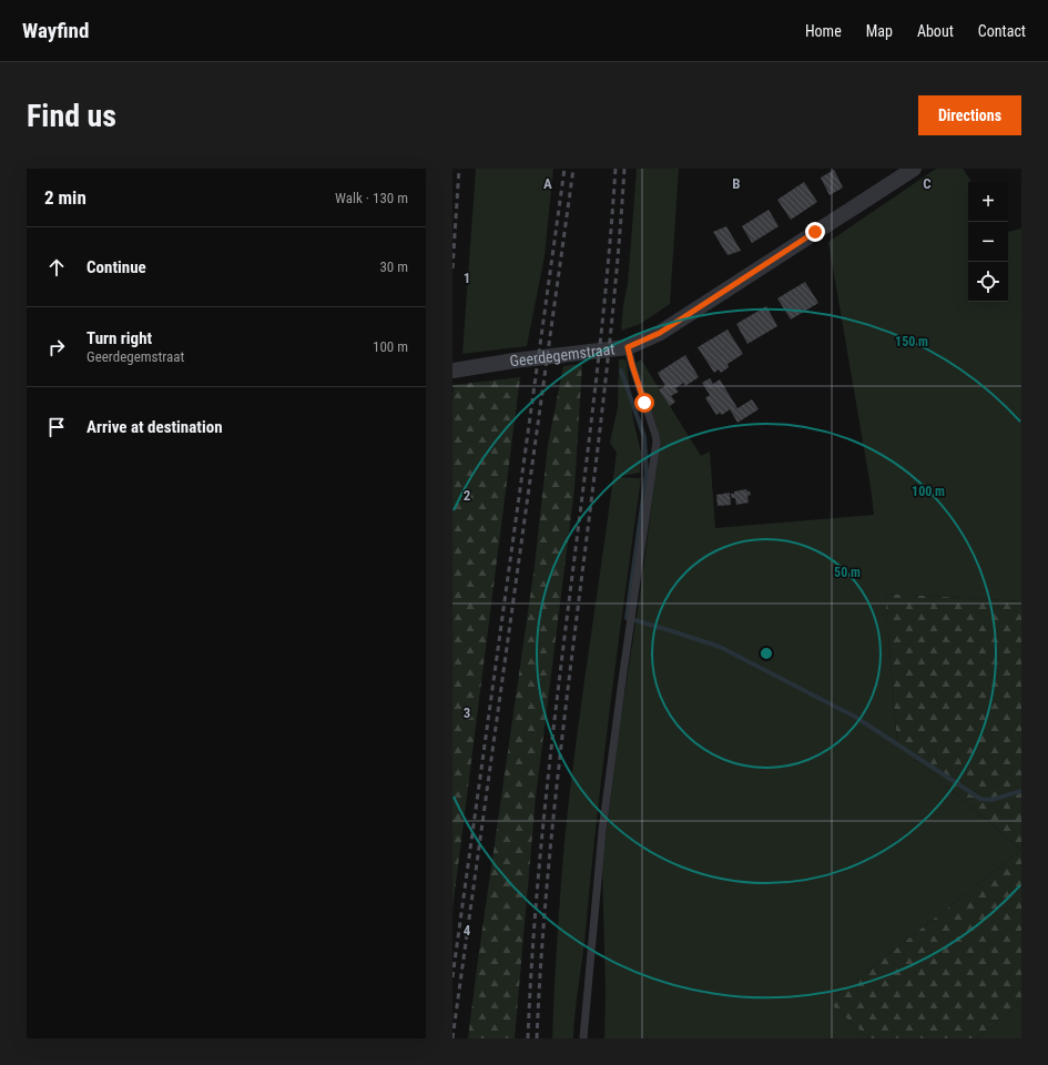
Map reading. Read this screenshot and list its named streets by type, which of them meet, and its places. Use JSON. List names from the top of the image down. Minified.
{"streets":{"street":["Geerdegemstraat"]},"page":{"header":"Wayfind","nav":["Home","Map","About","Contact"],"buttons":"Directions","title":"Find us","heading":["2 min","Walk · 130 m"],"map_buttons":["+","−"],"list":[["Continue","30 m"],["Turn right","Geerdegemstraat","100 m"],"Arrive at destination"]},"grid":{"columns":["A","B","C"],"rows":["1","2","3","4"]},"rings":["150 m","100 m","50 m"]}
